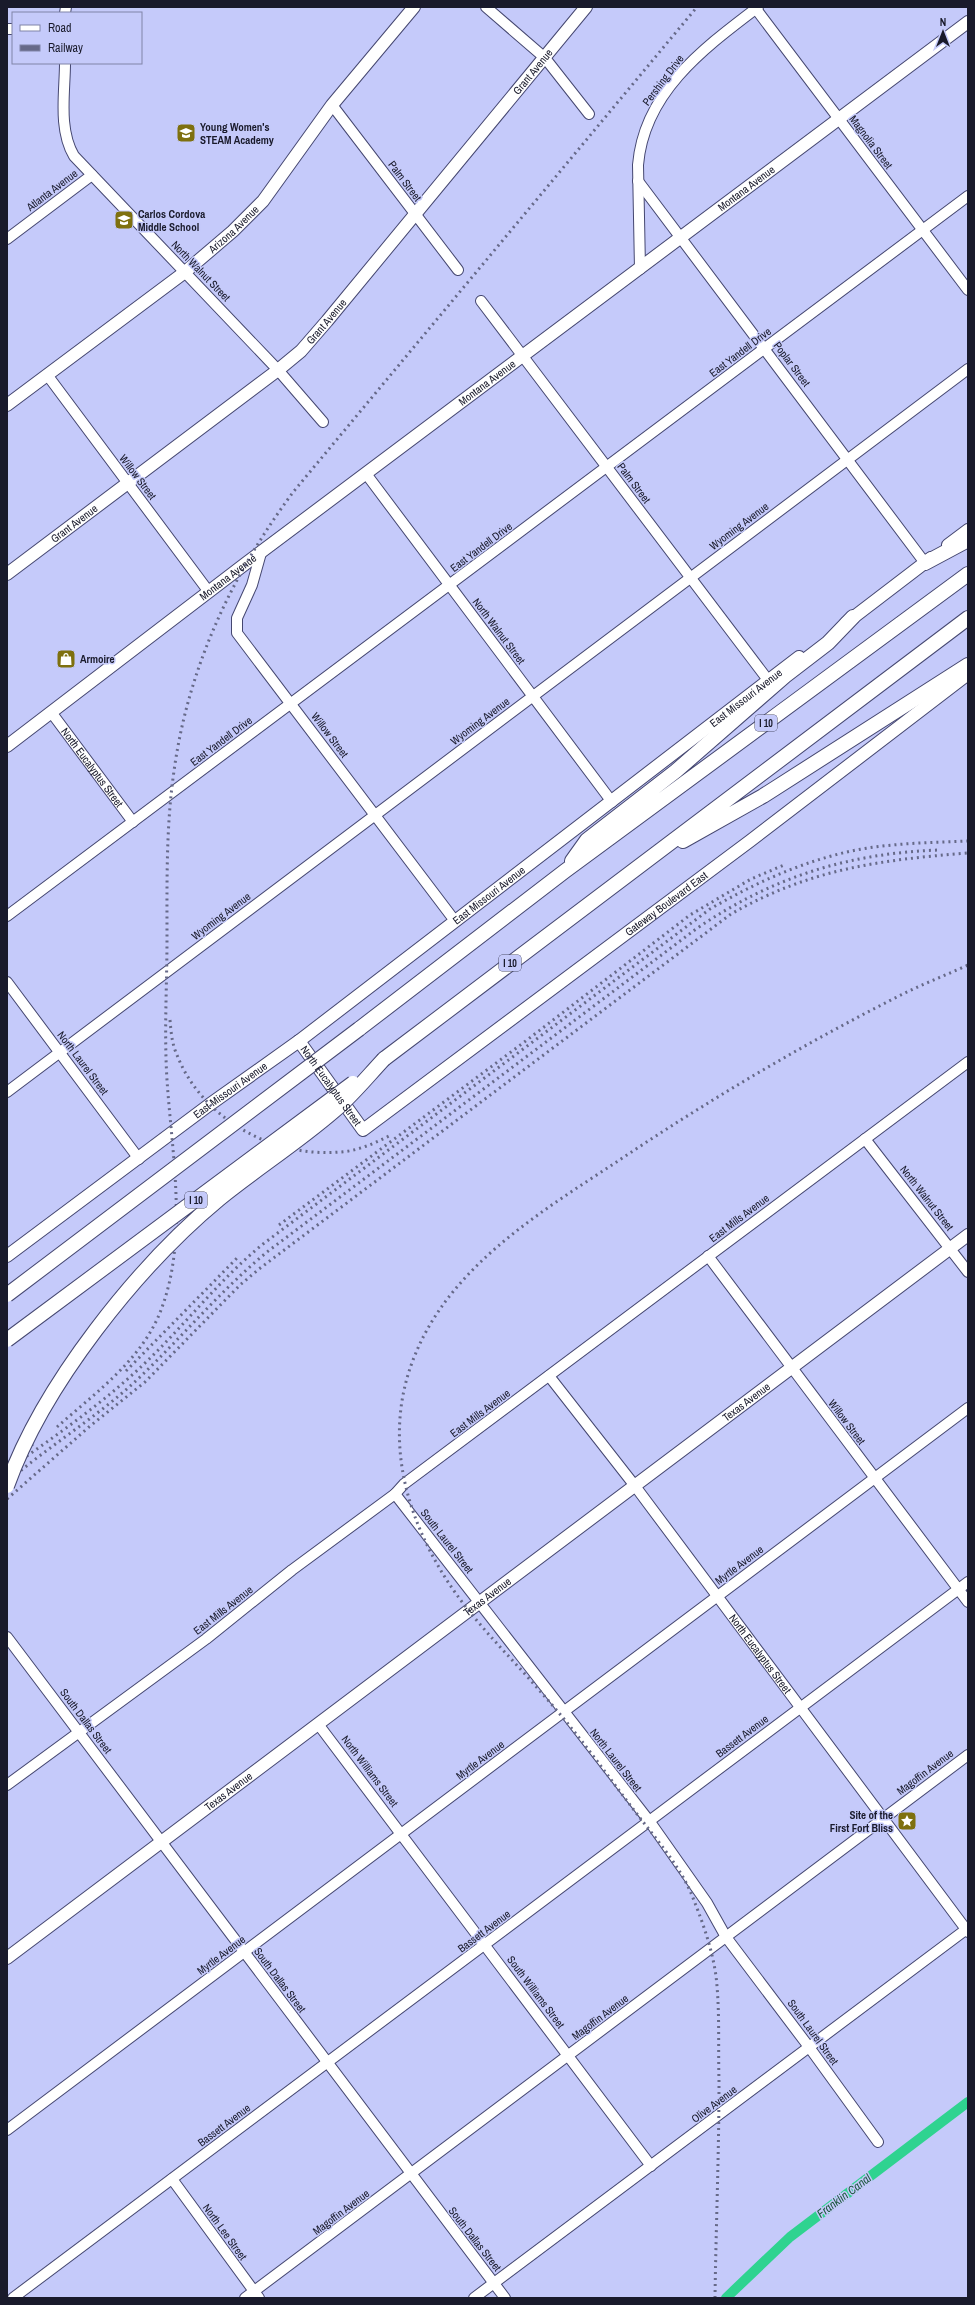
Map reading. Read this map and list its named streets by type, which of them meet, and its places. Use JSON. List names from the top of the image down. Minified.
{"streets":{"highway":["I 10"],"main road":["Grant Avenue","Montana Avenue","Arizona Avenue","East Missouri Avenue","North Eucalyptus Street","Gateway Boulevard East","Texas Avenue"],"street":["Pershing Drive","Magnolia Street","Palm Street","Atlanta Avenue","North Walnut Street","East Yandell Drive","Poplar Street","Willow Street","Wyoming Avenue","North Laurel Street","East Mills Avenue","South Laurel Street","Myrtle Avenue","South Dallas Street","Bassett Avenue","North Williams Street","Magoffin Avenue","South Williams Street","Olive Avenue","North Lee Street"]},"crossings":[["Grant Avenue","Palm Street"],["Grant Avenue","North Walnut Street"],["Grant Avenue","Willow Street"],["Pershing Drive","Magnolia Street"],["Pershing Drive","Montana Avenue"],["Pershing Drive","Poplar Street"],["Magnolia Street","Montana Avenue"],["Magnolia Street","East Yandell Drive"],["Palm Street","Montana Avenue"],["Palm Street","Arizona Avenue"],["Palm Street","East Yandell Drive"],["Palm Street","Wyoming Avenue"],["Palm Street","East Missouri Avenue"],["Montana Avenue","North Walnut Street"],["Montana Avenue","Poplar Street"],["Montana Avenue","Willow Street"],["Montana Avenue","North Eucalyptus Street"],["Atlanta Avenue","North Walnut Street"],["Arizona Avenue","North Walnut Street"],["Arizona Avenue","Willow Street"],["North Walnut Street","East Yandell Drive"],["North Walnut Street","Wyoming Avenue"],["North Walnut Street","East Missouri Avenue"],["North Walnut Street","East Mills Avenue"],["North Walnut Street","Texas Avenue"],["East Yandell Drive","Poplar Street"],["East Yandell Drive","Willow Street"],["East Yandell Drive","North Eucalyptus Street"],["Poplar Street","Wyoming Avenue"],["Poplar Street","East Missouri Avenue"],["Willow Street","Wyoming Avenue"],["Willow Street","East Missouri Avenue"],["Willow Street","East Mills Avenue"],["Willow Street","Texas Avenue"],["Willow Street","Myrtle Avenue"],["Willow Street","Bassett Avenue"],["Wyoming Avenue","North Laurel Street"],["East Missouri Avenue","North Eucalyptus Street"],["East Missouri Avenue","North Laurel Street"],["North Eucalyptus Street","Gateway Boulevard East"],["North Eucalyptus Street","East Mills Avenue"],["North Eucalyptus Street","Texas Avenue"],["North Eucalyptus Street","Myrtle Avenue"],["North Eucalyptus Street","Bassett Avenue"],["North Eucalyptus Street","Magoffin Avenue"],["North Eucalyptus Street","Olive Avenue"],["North Laurel Street","Texas Avenue"],["North Laurel Street","South Laurel Street"],["North Laurel Street","Myrtle Avenue"],["North Laurel Street","Bassett Avenue"],["North Laurel Street","Magoffin Avenue"],["East Mills Avenue","South Laurel Street"],["East Mills Avenue","South Dallas Street"],["Texas Avenue","South Laurel Street"],["Texas Avenue","South Dallas Street"],["Texas Avenue","North Williams Street"],["South Laurel Street","Magoffin Avenue"],["South Laurel Street","Olive Avenue"],["Myrtle Avenue","South Dallas Street"],["Myrtle Avenue","North Williams Street"],["Myrtle Avenue","South Williams Street"],["South Dallas Street","Bassett Avenue"],["South Dallas Street","Magoffin Avenue"],["South Dallas Street","Olive Avenue"],["Bassett Avenue","South Williams Street"],["Bassett Avenue","North Lee Street"],["North Williams Street","South Williams Street"],["Magoffin Avenue","South Williams Street"],["Magoffin Avenue","North Lee Street"],["South Williams Street","Olive Avenue"]],"water":["Franklin Canal"],"places":{"school or university":["Young Women's STEAM Academy","Carlos Cordova Middle School"],"shop":["Armoire"],"place":["Site of the First Fort Bliss"]},"legend":["Road","Railway"],"north":"top"}
